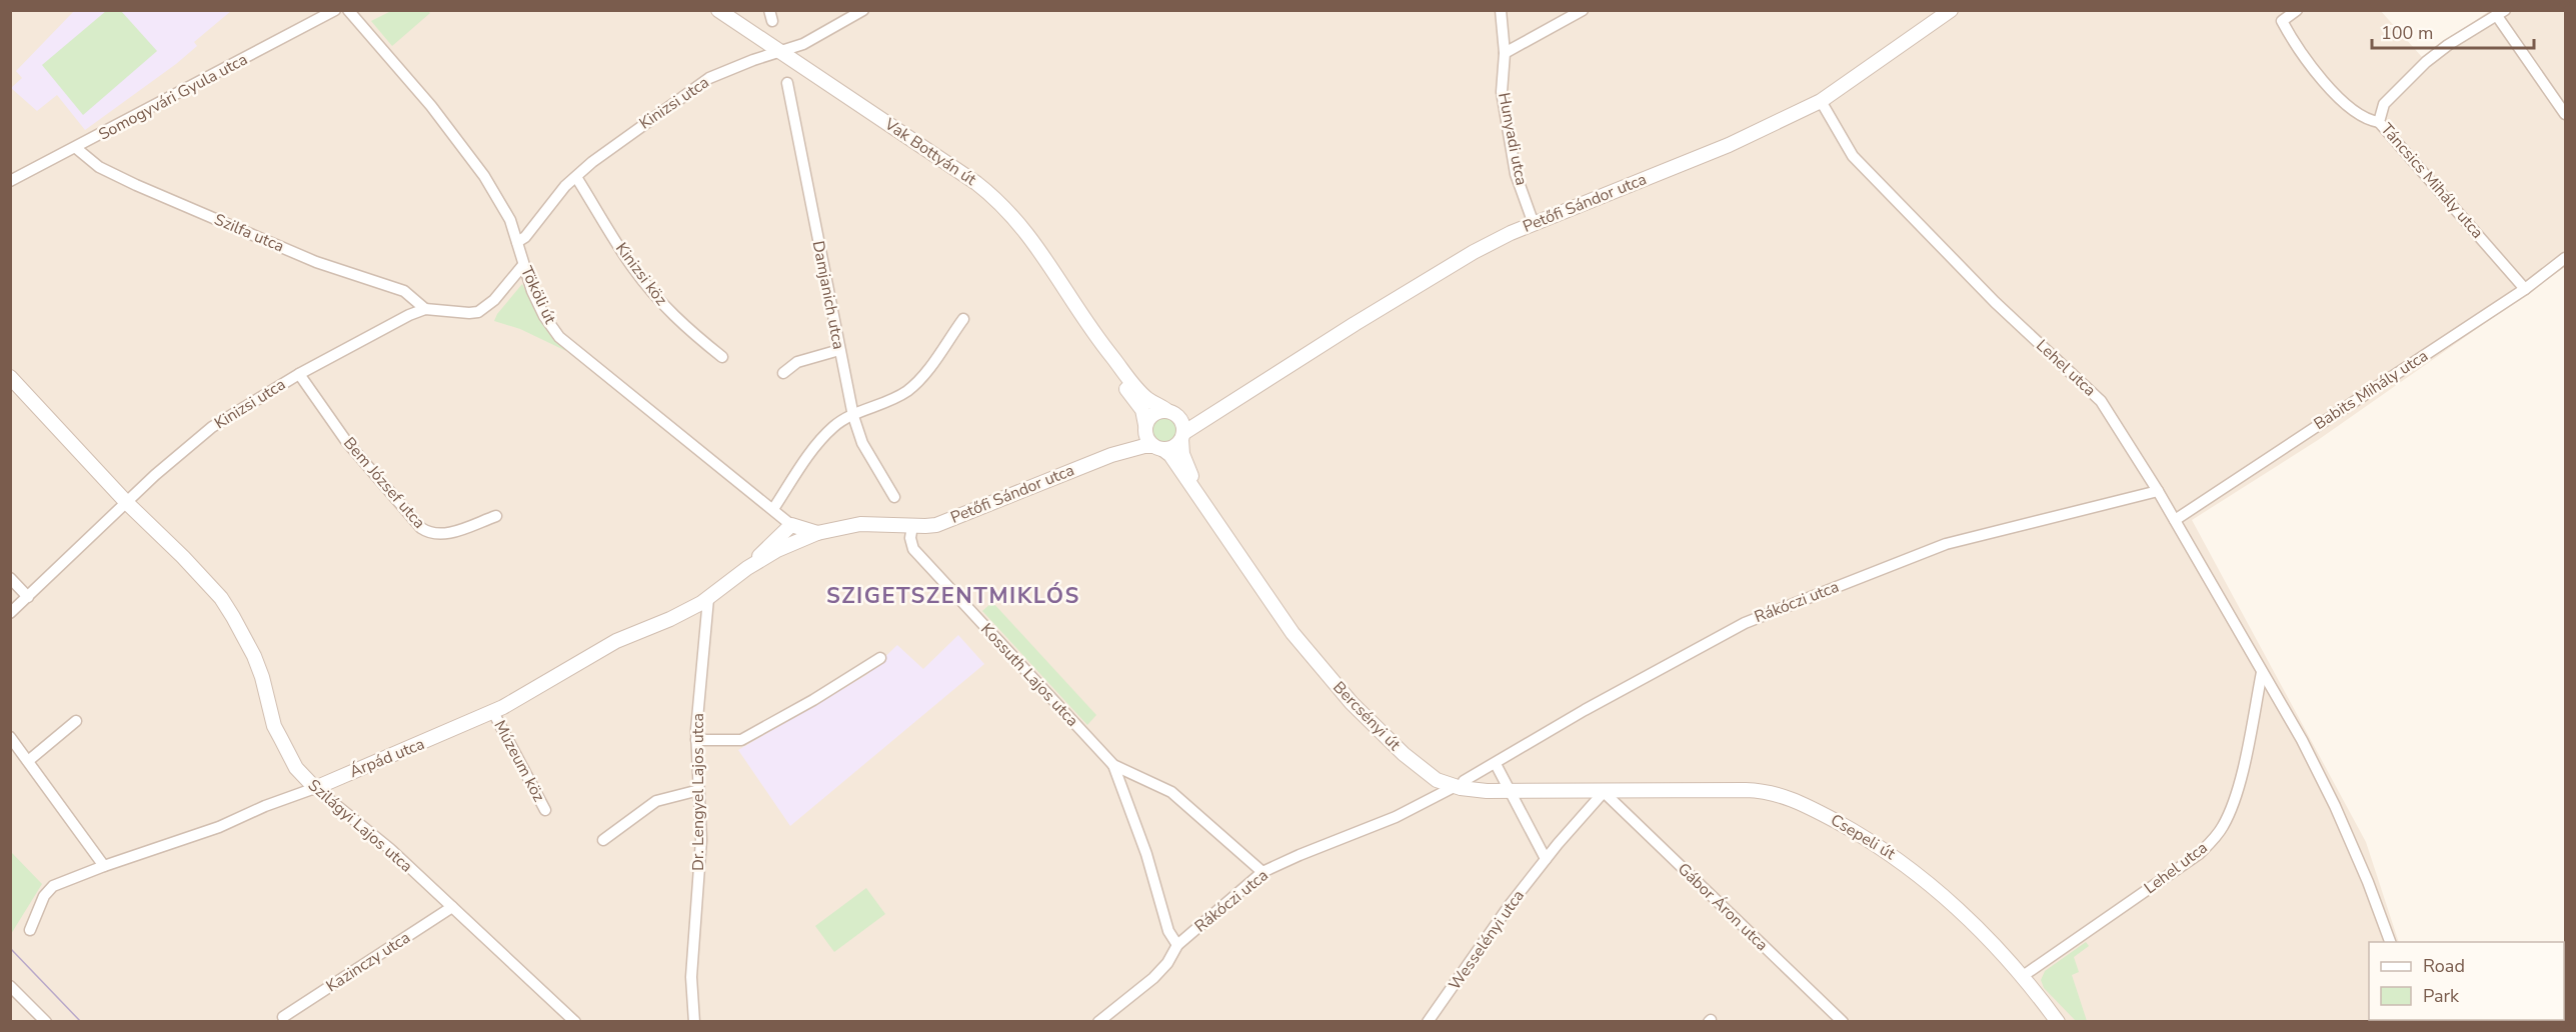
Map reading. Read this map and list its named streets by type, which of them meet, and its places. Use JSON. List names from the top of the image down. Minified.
{"streets":{"street":["Somogyvári Gyula utca","Kinizsi utca","Hunyadi utca","Vak Bottyán út","Táncsics Mihály utca","Petőfi Sándor utca","Szilfa utca","Kinizsi köz","Tököli út","Damjanich utca","Lehel utca","Babits Mihály utca","Bem József utca","Rákóczi utca","Kossuth Lajos utca","Bercsényi út","Árpád utca","Múzeum köz","Dr. Lengyel Lajos utca","Szilágyi Lajos utca","Csepeli út","Gábor Áron utca","Wesselényi utca","Kazinczy utca"]},"crossings":[["Somogyvári Gyula utca","Szilfa utca"],["Kinizsi utca","Vak Bottyán út"],["Kinizsi utca","Szilfa utca"],["Kinizsi utca","Kinizsi köz"],["Kinizsi utca","Tököli út"],["Kinizsi utca","Bem József utca"],["Kinizsi utca","Szilágyi Lajos utca"],["Hunyadi utca","Petőfi Sándor utca"],["Vak Bottyán út","Petőfi Sándor utca"],["Vak Bottyán út","Bercsényi út"],["Táncsics Mihály utca","Babits Mihály utca"],["Petőfi Sándor utca","Lehel utca"],["Petőfi Sándor utca","Kossuth Lajos utca"],["Petőfi Sándor utca","Bercsényi út"],["Petőfi Sándor utca","Árpád utca"],["Tököli út","Árpád utca"],["Lehel utca","Babits Mihály utca"],["Lehel utca","Rákóczi utca"],["Lehel utca","Csepeli út"],["Rákóczi utca","Kossuth Lajos utca"],["Rákóczi utca","Bercsényi út"],["Kossuth Lajos utca","Árpád utca"],["Bercsényi út","Csepeli út"],["Bercsényi út","Gábor Áron utca"],["Bercsényi út","Wesselényi utca"],["Árpád utca","Múzeum köz"],["Árpád utca","Dr. Lengyel Lajos utca"],["Árpád utca","Szilágyi Lajos utca"],["Szilágyi Lajos utca","Kazinczy utca"],["Csepeli út","Gábor Áron utca"],["Csepeli út","Wesselényi utca"],["Gábor Áron utca","Wesselényi utca"]],"districts":["SZIGETSZENTMIKLÓS"],"legend":["Road","Park"],"scale_bar":"100 m"}
